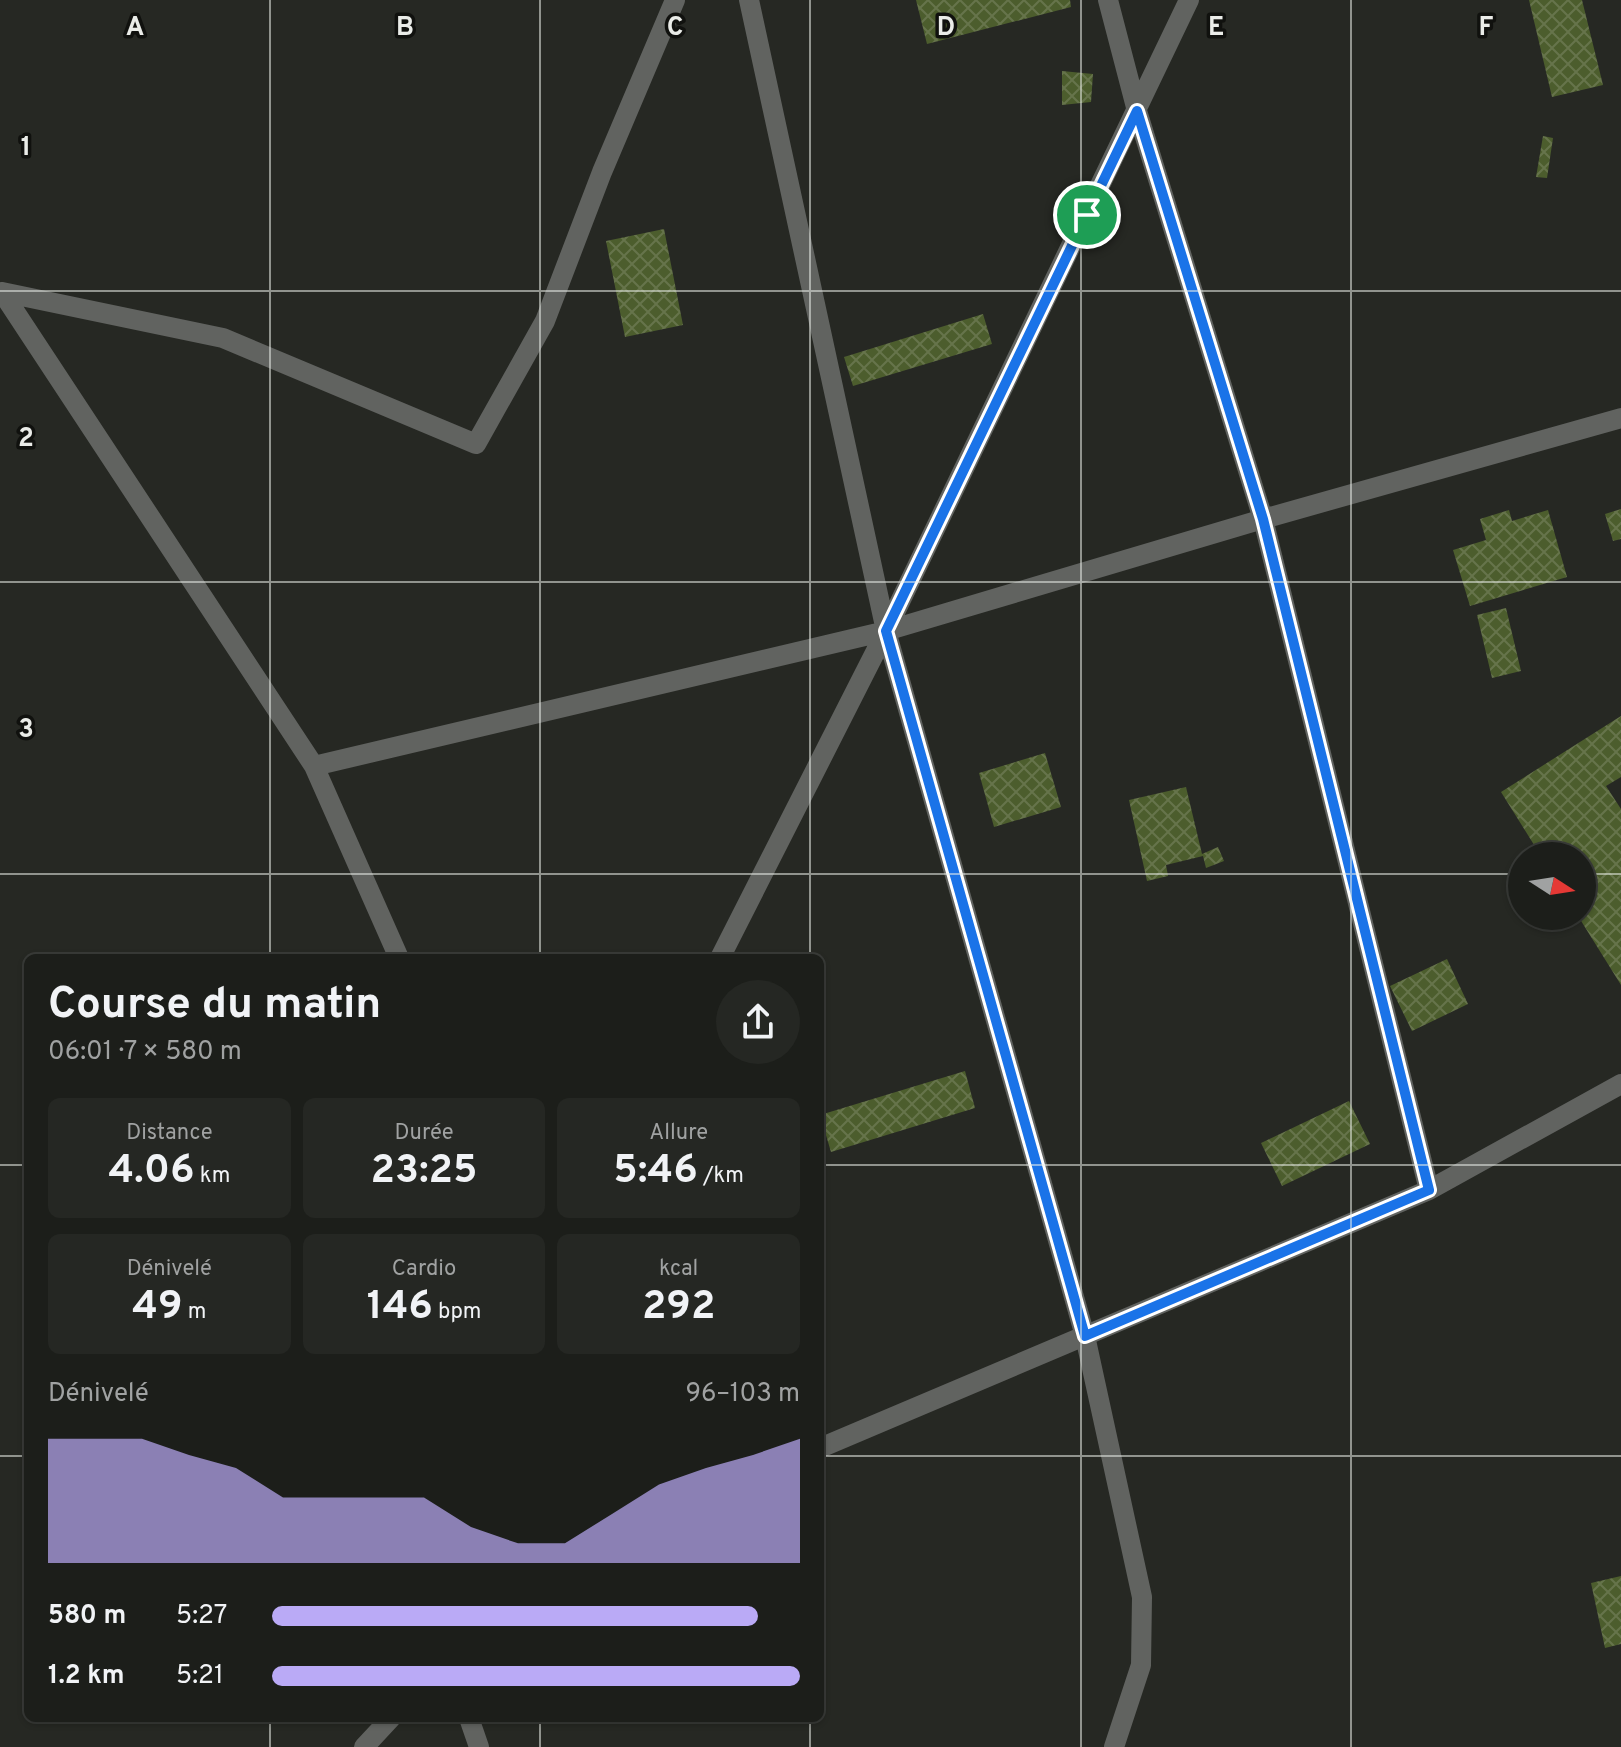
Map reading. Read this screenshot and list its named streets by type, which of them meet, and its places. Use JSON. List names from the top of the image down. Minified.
{"north":"right","page":{"heading":["Course du matin","06:01 · 7 × 580 m"],"stats":[["Distance","4.06 km"],["Durée","23:25"],["Allure","5:46 /km"],["Dénivelé","49 m"],["Cardio","146 bpm"],["kcal","292"]],"chart":["Dénivelé","96–103 m"],"list":[{"name":"580 m","note":"5:27"},{"name":"1.2 km","note":"5:21"}]},"grid":{"columns":["A","B","C","D","E","F"],"rows":["1","2","3"]}}
